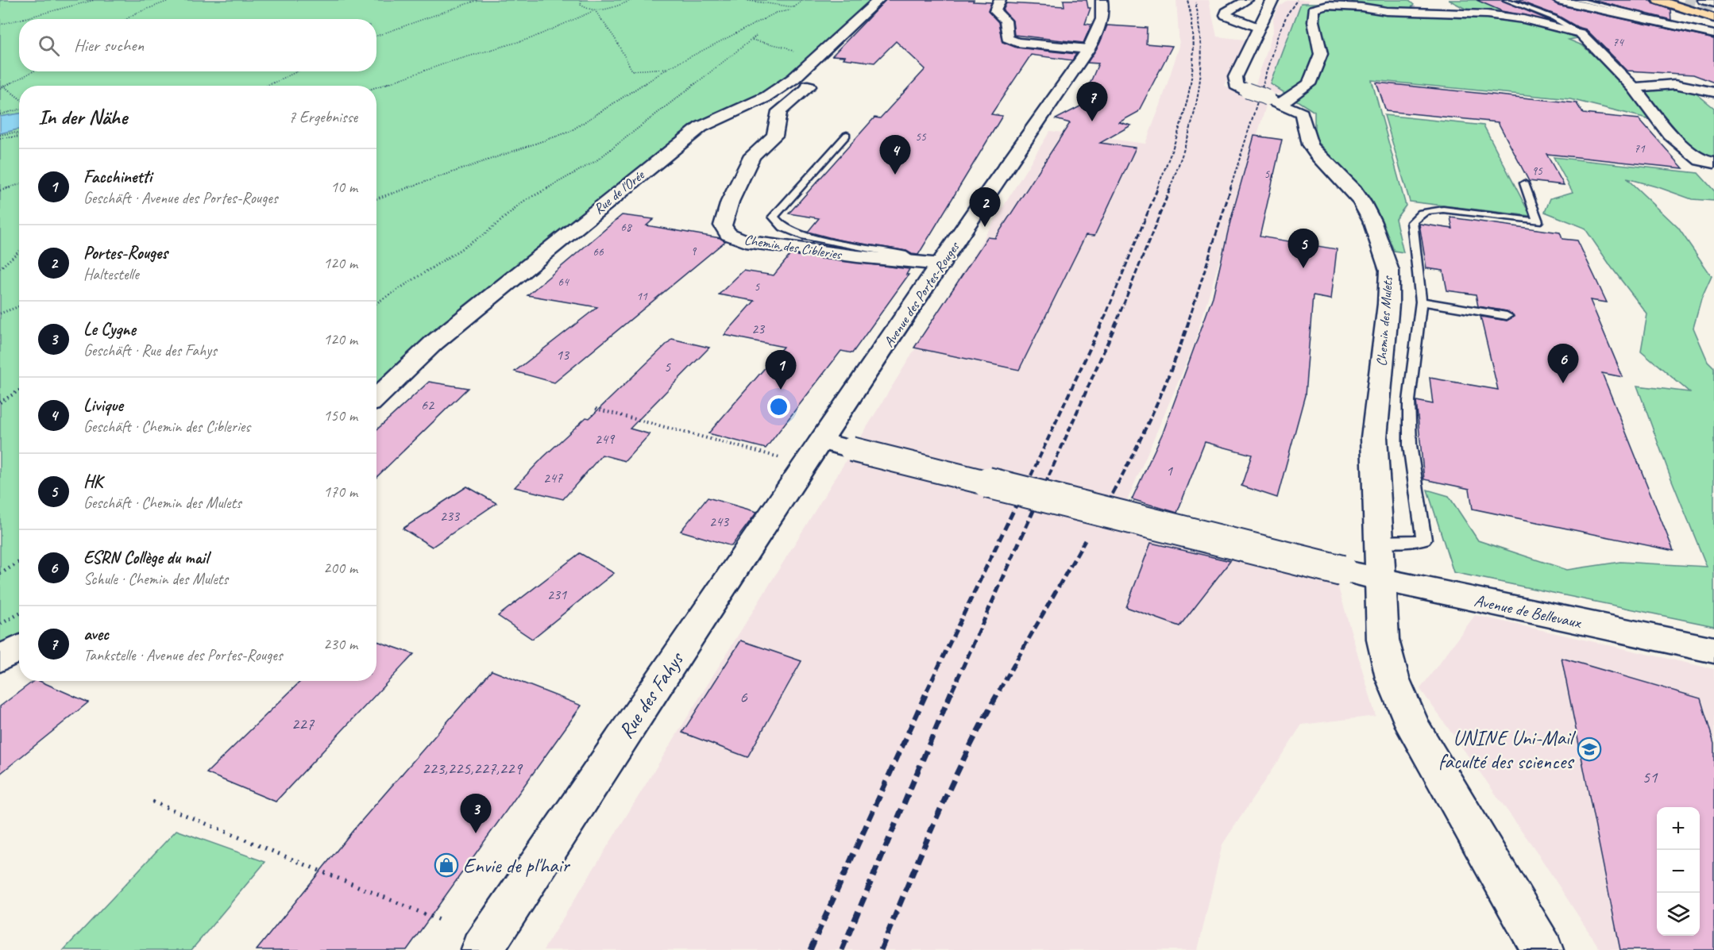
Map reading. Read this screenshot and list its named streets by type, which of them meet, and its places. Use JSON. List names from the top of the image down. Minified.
{"streets":{"street":["Rue de l'Orée","Chemin des Cibleries","Avenue des Portes-Rouges","Chemin des Mulets","Avenue de Bellevaux","Rue des Fahys"]},"crossings":[["Rue de l'Orée","Chemin des Cibleries"],["Chemin des Cibleries","Avenue des Portes-Rouges"],["Avenue des Portes-Rouges","Avenue de Bellevaux"],["Avenue des Portes-Rouges","Rue des Fahys"],["Chemin des Mulets","Avenue de Bellevaux"],["Avenue de Bellevaux","Rue des Fahys"]],"places":{"school or university":["UNINE Uni-Mail faculté des sciences"],"shop":["Envie de pl'hair"]},"house_numbers":["74","55","71","95","5","68","9","66","64","5","11","23","13","5","62","249","1","247","233","243","231","6","227","223,225,227,229","51"],"page":{"search":"Hier suchen","pins":["7","4","2","5","6","1","3"],"heading":["In der Nähe","7 Ergebnisse"],"list":[{"mark":"1","name":"Facchinetti","note":"Geschäft · Avenue des Portes-Rouges","value":"10 m"},{"mark":"2","name":"Portes-Rouges","note":"Haltestelle","value":"120 m"},{"mark":"3","name":"Le Cygne","note":"Geschäft · Rue des Fahys","value":"120 m"},{"mark":"4","name":"Livique","note":"Geschäft · Chemin des Cibleries","value":"150 m"},{"mark":"5","name":"HK","note":"Geschäft · Chemin des Mulets","value":"170 m"},{"mark":"6","name":"ESRN Collège du mail","note":"Schule · Chemin des Mulets","value":"200 m"},{"mark":"7","name":"avec","note":"Tankstelle · Avenue des Portes-Rouges","value":"230 m"}],"map_buttons":["+","−"]}}
